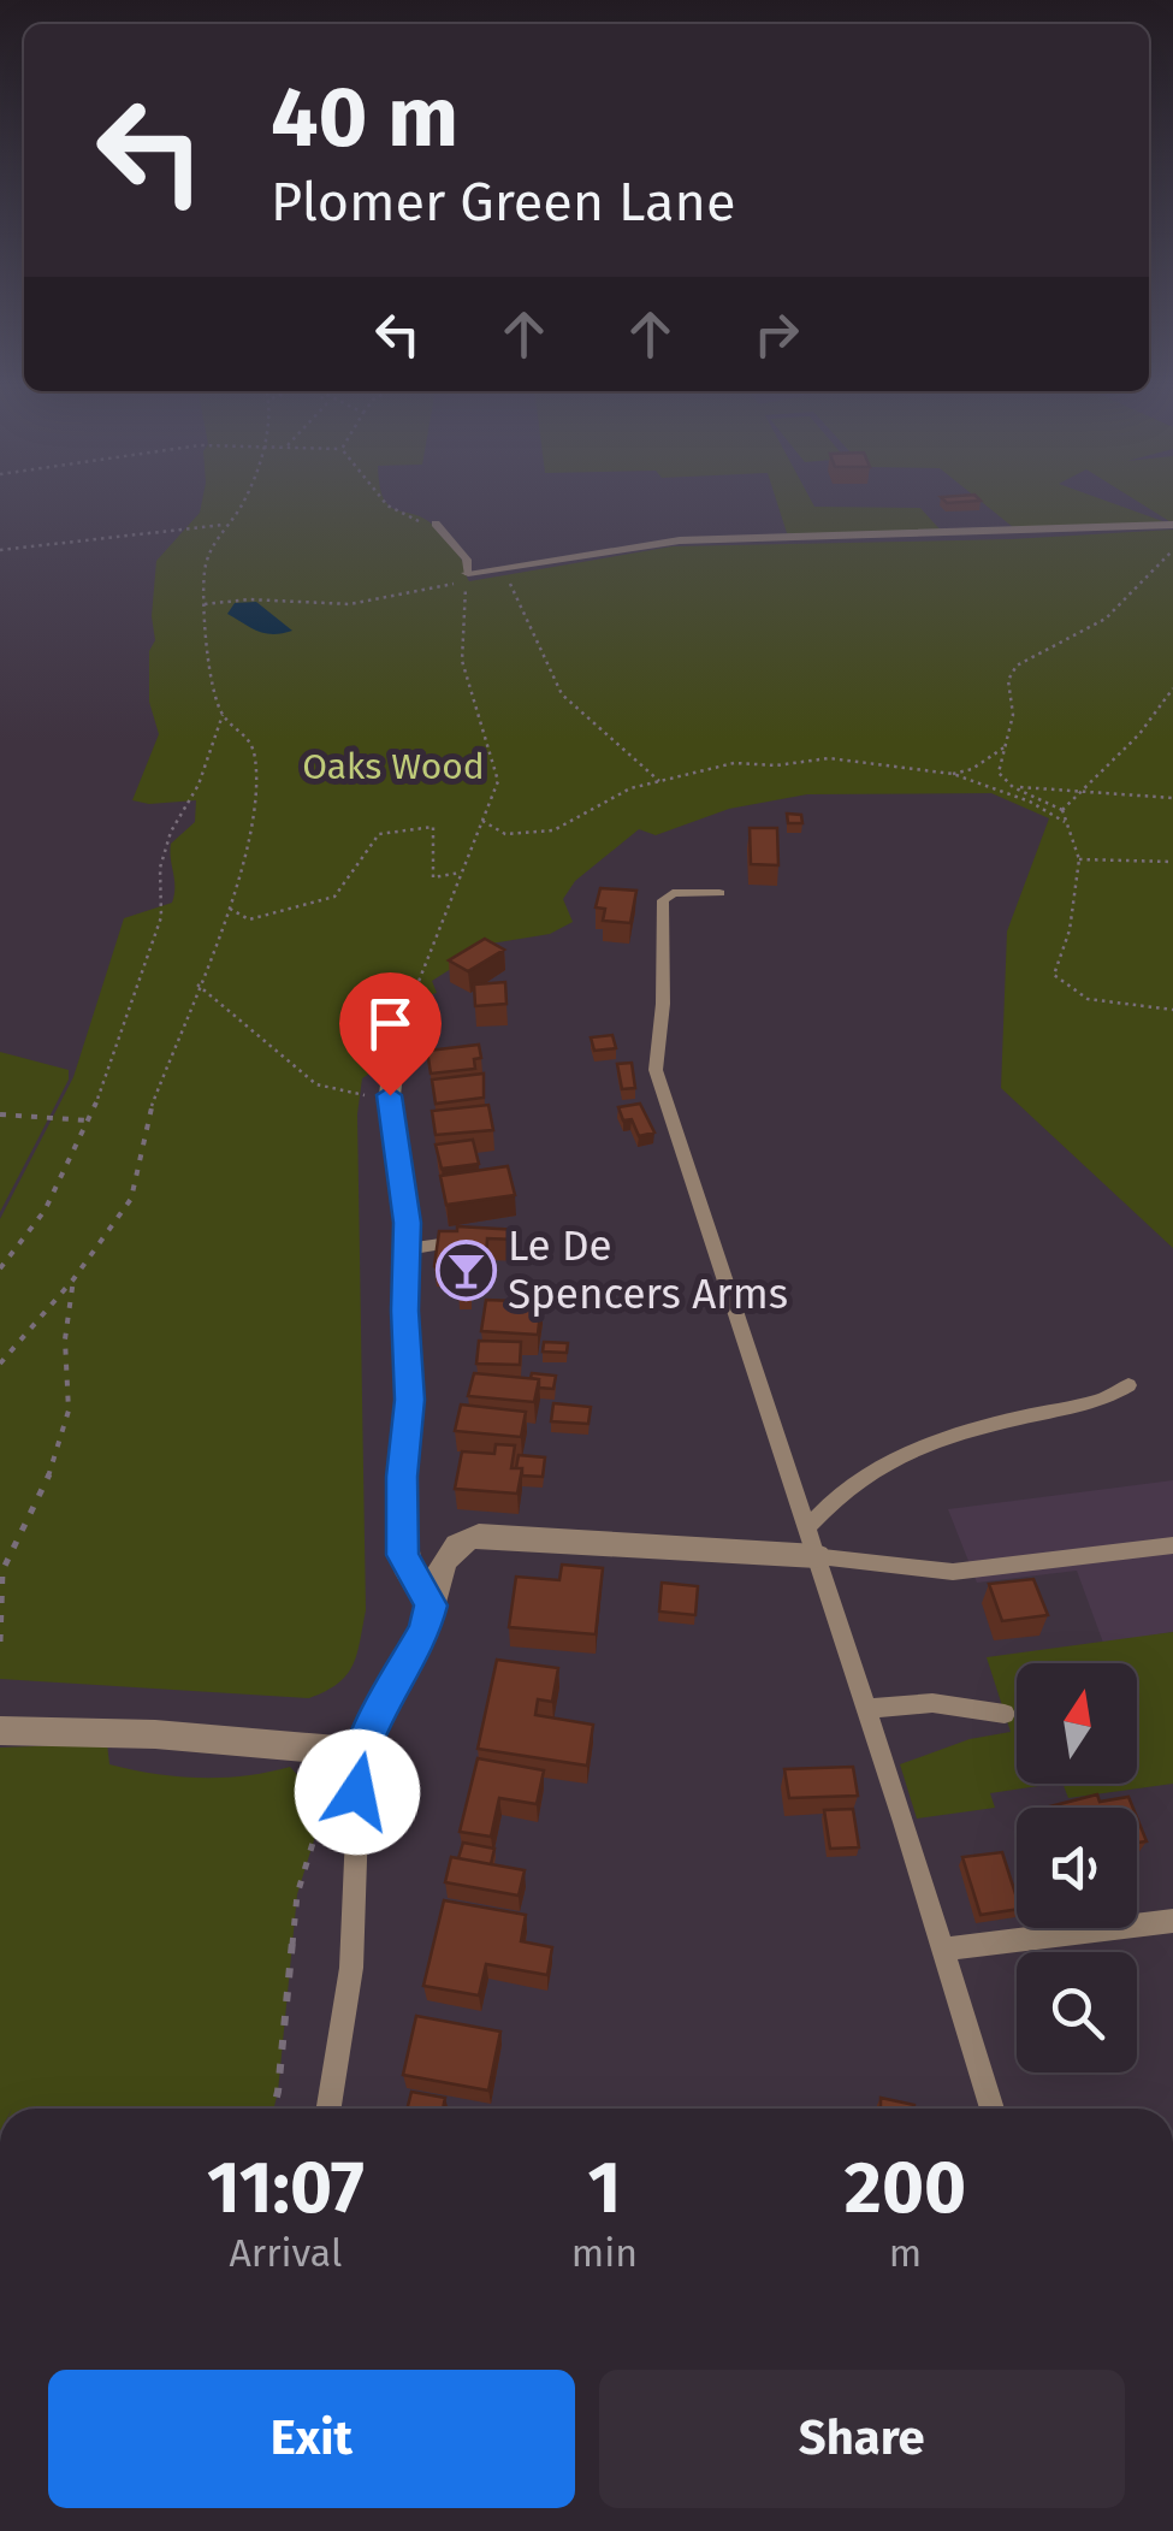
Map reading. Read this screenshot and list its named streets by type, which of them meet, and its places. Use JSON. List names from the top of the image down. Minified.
{"parks":["Oaks Wood"],"places":{"bar":["Le De Spencers Arms"]},"north":"top","page":{"turn":["40 m","Plomer Green Lane"],"eta":["11:07","Arrival","1","min","200","m"],"buttons":["Exit","Share"]}}
